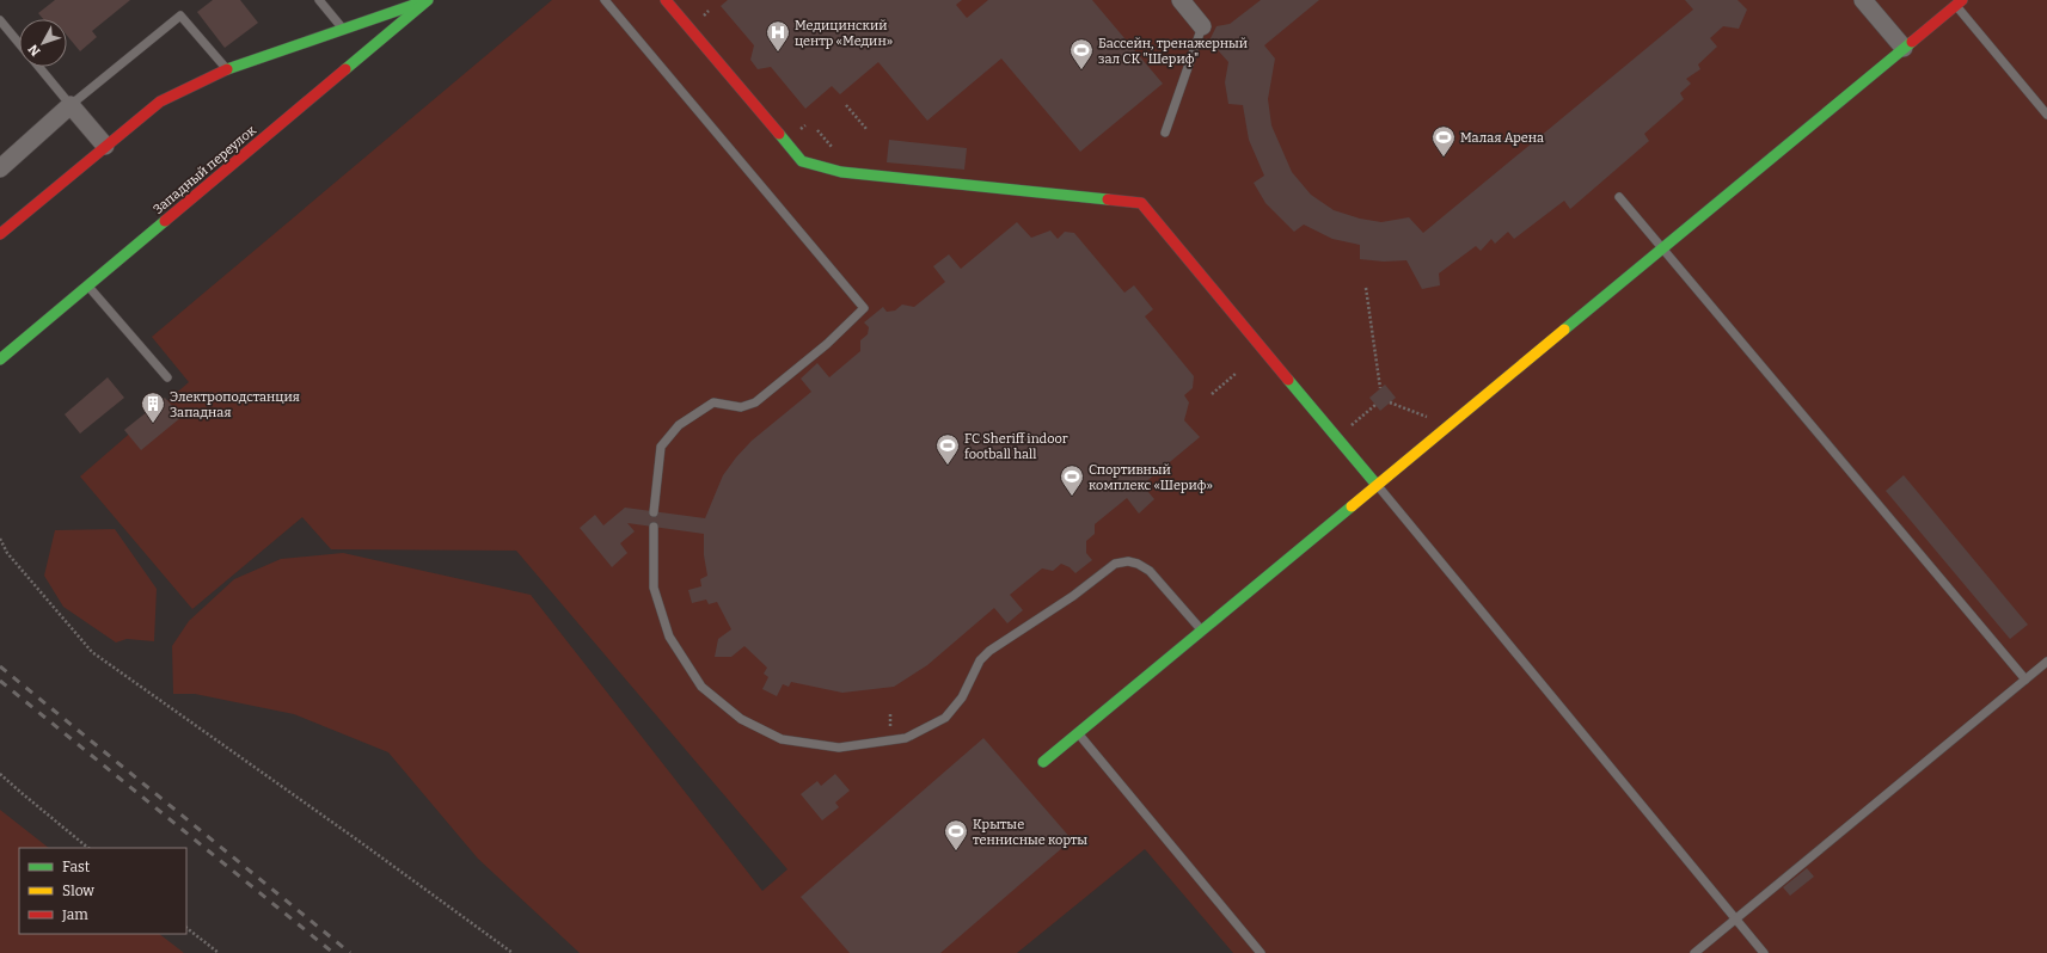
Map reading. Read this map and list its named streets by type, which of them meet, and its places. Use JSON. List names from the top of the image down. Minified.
{"streets":{"street":["Западный переулок"]},"places":{"hospital":["Медицинский центр «Медин»"],"sports":["Бассейн, тренажерный зал СК \"Шериф\"","Малая Арена","FC Sheriff indoor football hall","Спортивный комплекс «Шериф»","Крытые теннисные корты"],"building":["Электроподстанция Западная"]},"legend":["Fast","Slow","Jam"],"north":"bottom left"}
